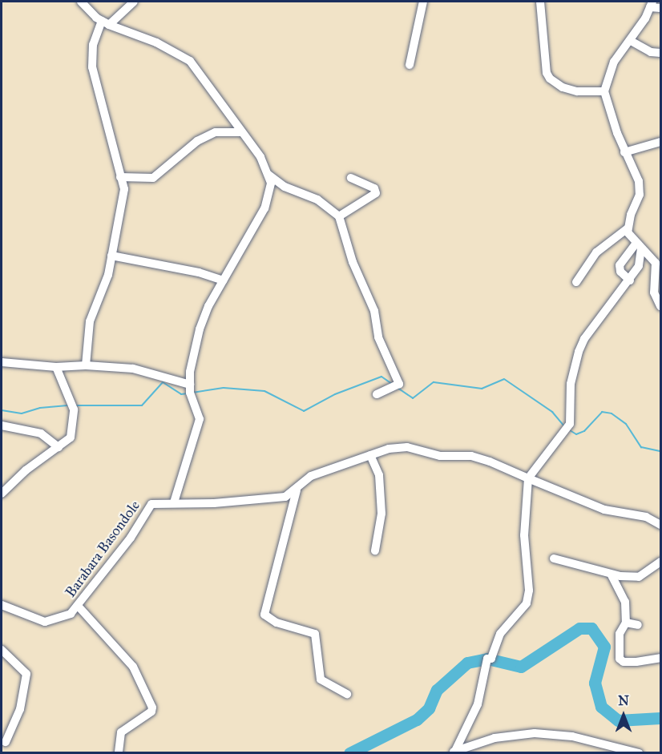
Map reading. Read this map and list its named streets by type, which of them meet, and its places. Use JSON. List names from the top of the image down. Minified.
{"streets":{"street":["Barabara Basondole"]},"north":"top"}
